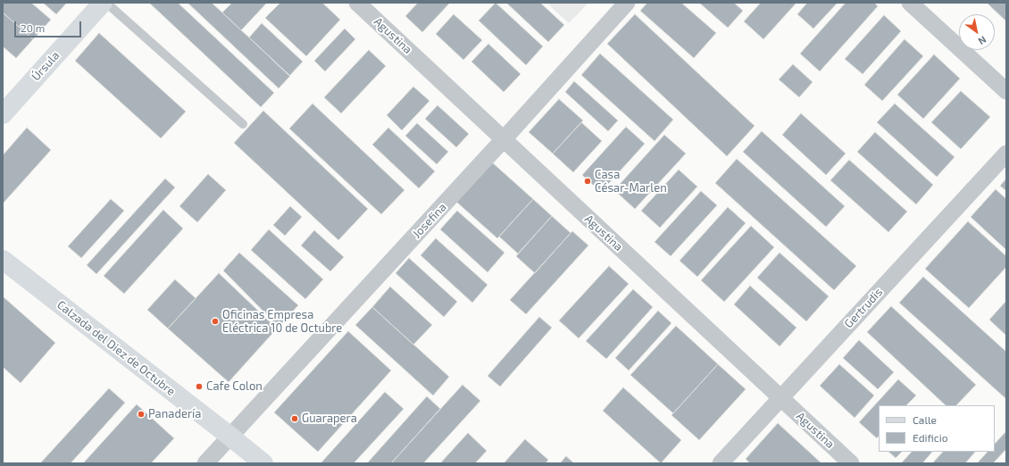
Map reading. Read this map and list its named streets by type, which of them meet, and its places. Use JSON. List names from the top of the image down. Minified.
{"streets":{"main road":["Úrsula","Calzada del Diez de Octubre"],"street":["Agustina","Josefina","Gertrudis"]},"crossings":[["Agustina","Josefina"],["Agustina","Gertrudis"],["Josefina","Calzada del Diez de Octubre"]],"places":["Casa César-Marlen","Oficinas Empresa Eléctrica 10 de Octubre","Cafe Colon","Panadería","Guarapera"],"legend":["Calle","Edificio"],"scale_bar":"20 m","north":"bottom right"}
